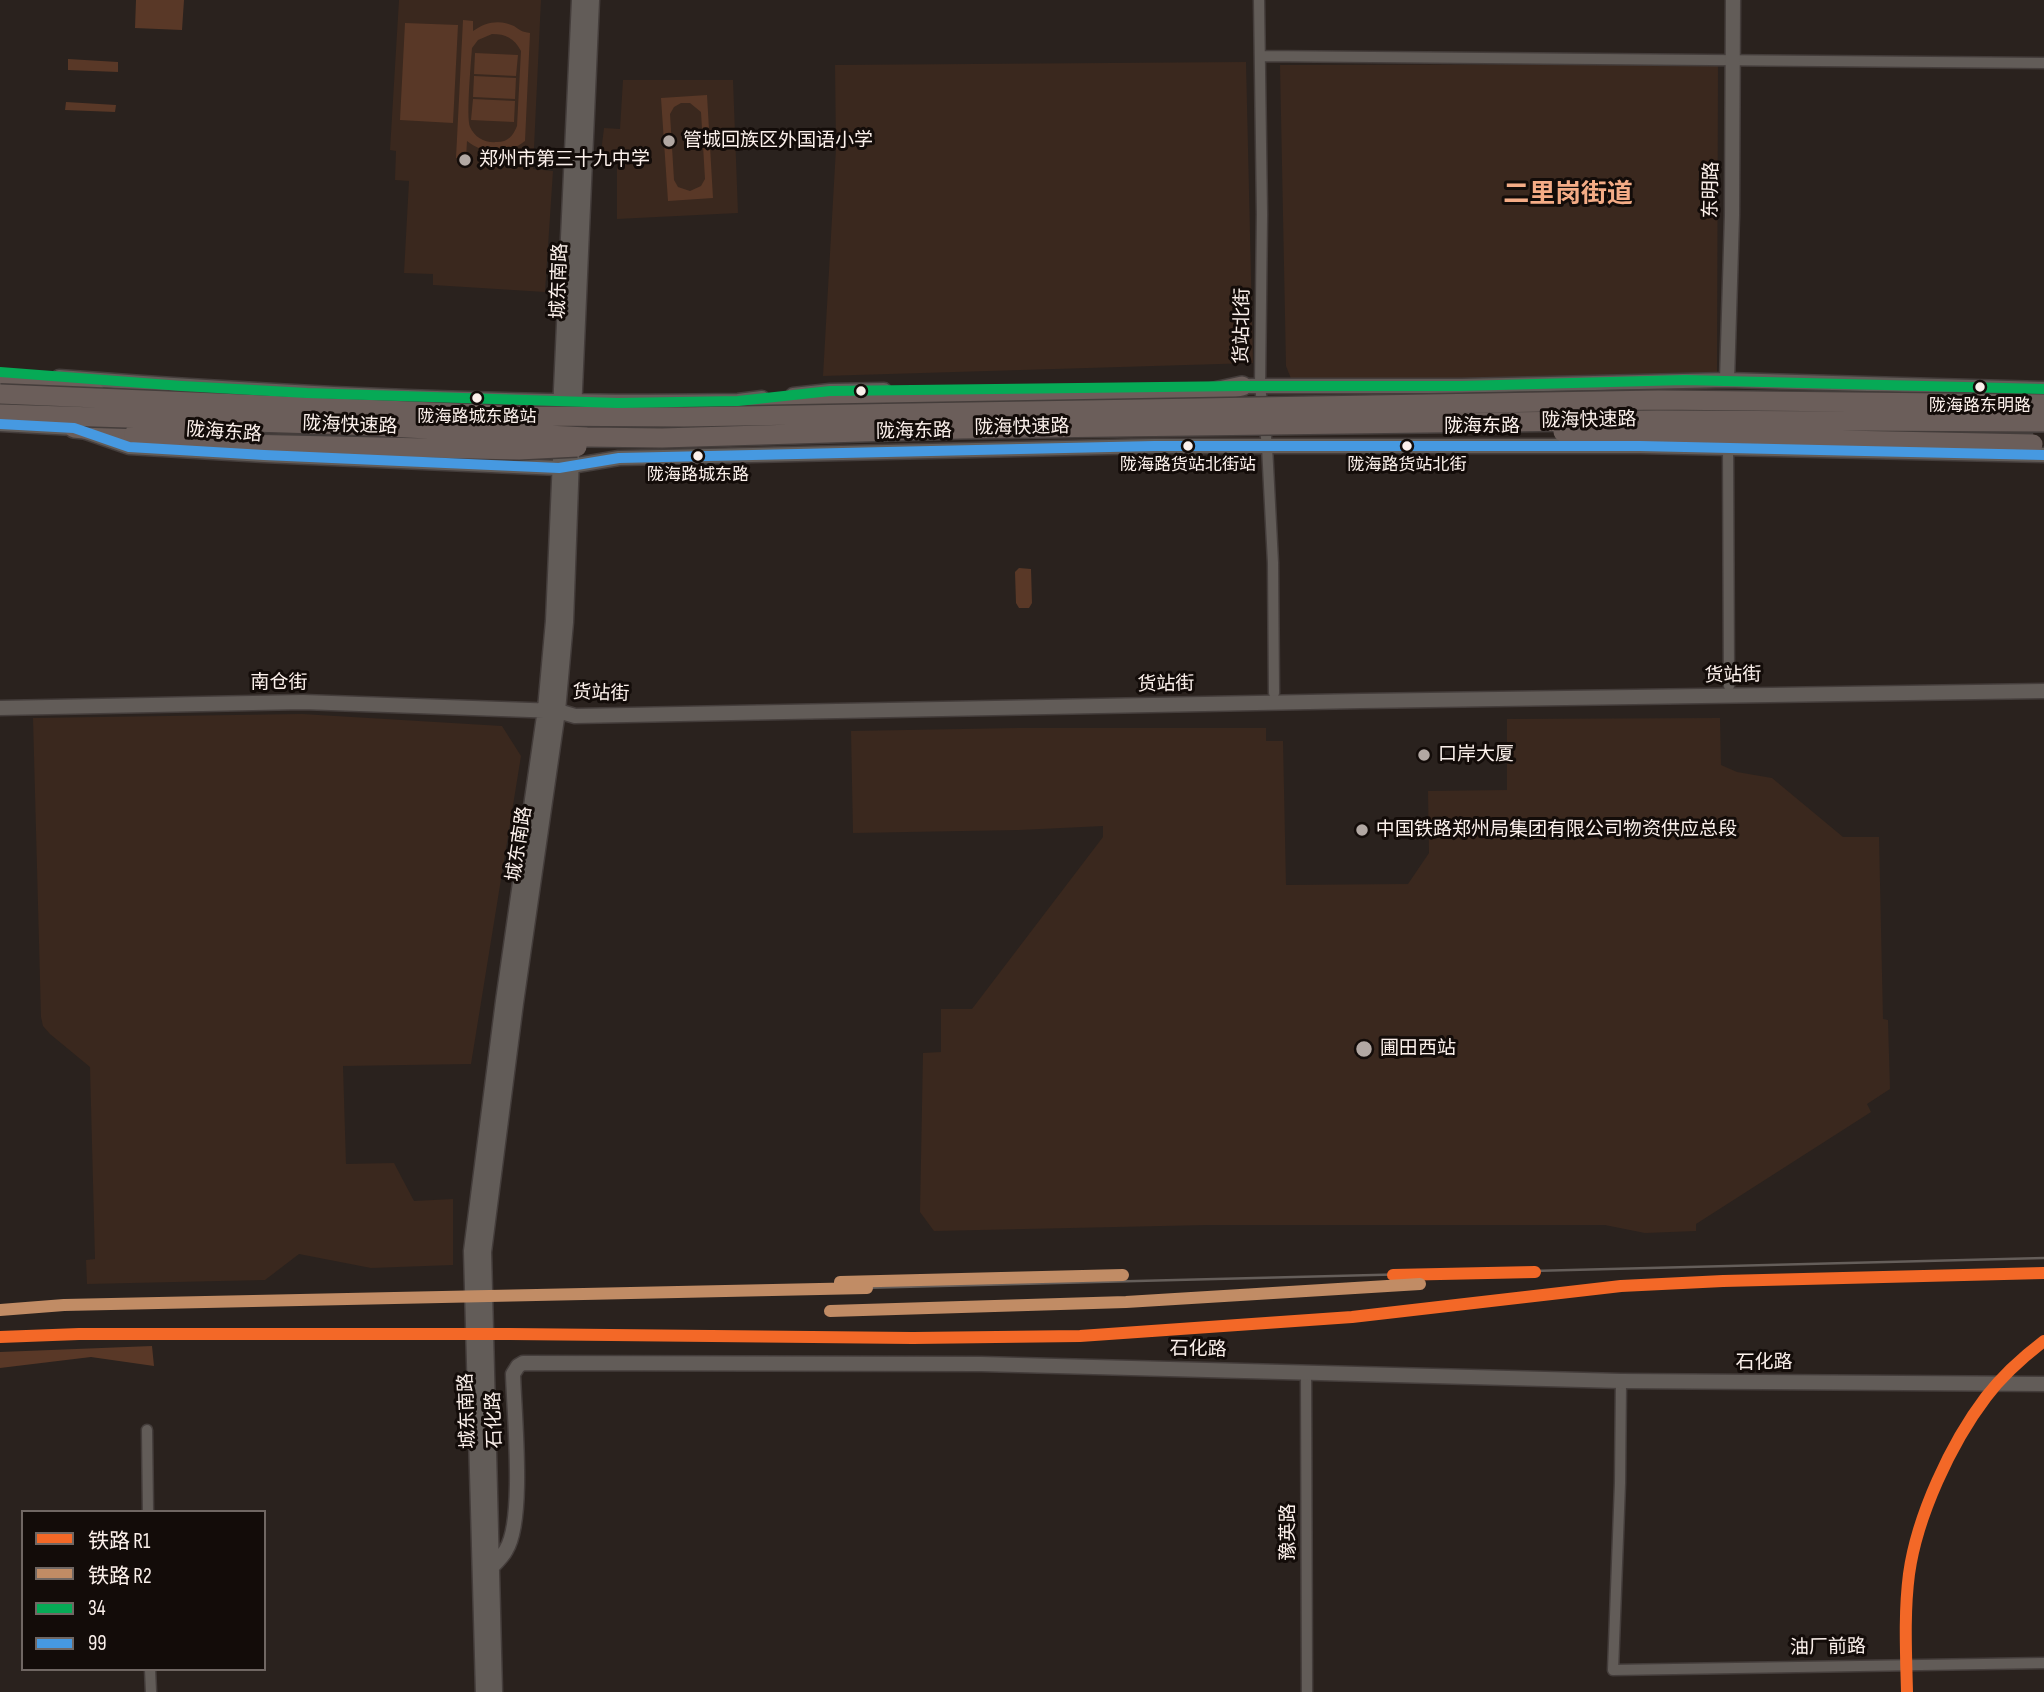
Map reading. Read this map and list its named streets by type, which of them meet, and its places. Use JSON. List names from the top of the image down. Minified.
{"streets":{"highway":["陇海快速路"],"street":["东明路","城东南路","货站北街","陇海东路","货站街","南仓街","石化路","豫英路","油厂前路"]},"crossings":[["城东南路","陇海东路"],["城东南路","货站街"],["城东南路","南仓街"],["城东南路","石化路"],["货站北街","陇海东路"],["货站北街","货站街"],["货站街","南仓街"],["石化路","豫英路"],["石化路","油厂前路"]],"districts":["二里岗街道"],"places":["管城回族区外国语小学","郑州市第三十九中学","陇海路东明路","陇海路城东路站","陇海路货站北街站","陇海路货站北街","陇海路城东路","口岸大厦","中国铁路郑州局集团有限公司物资供应总段","圃田西站"],"lines":["transit line 34","transit line 99","rail line R1","rail line R2"],"legend":["铁路 R1","铁路 R2","34","99"]}
